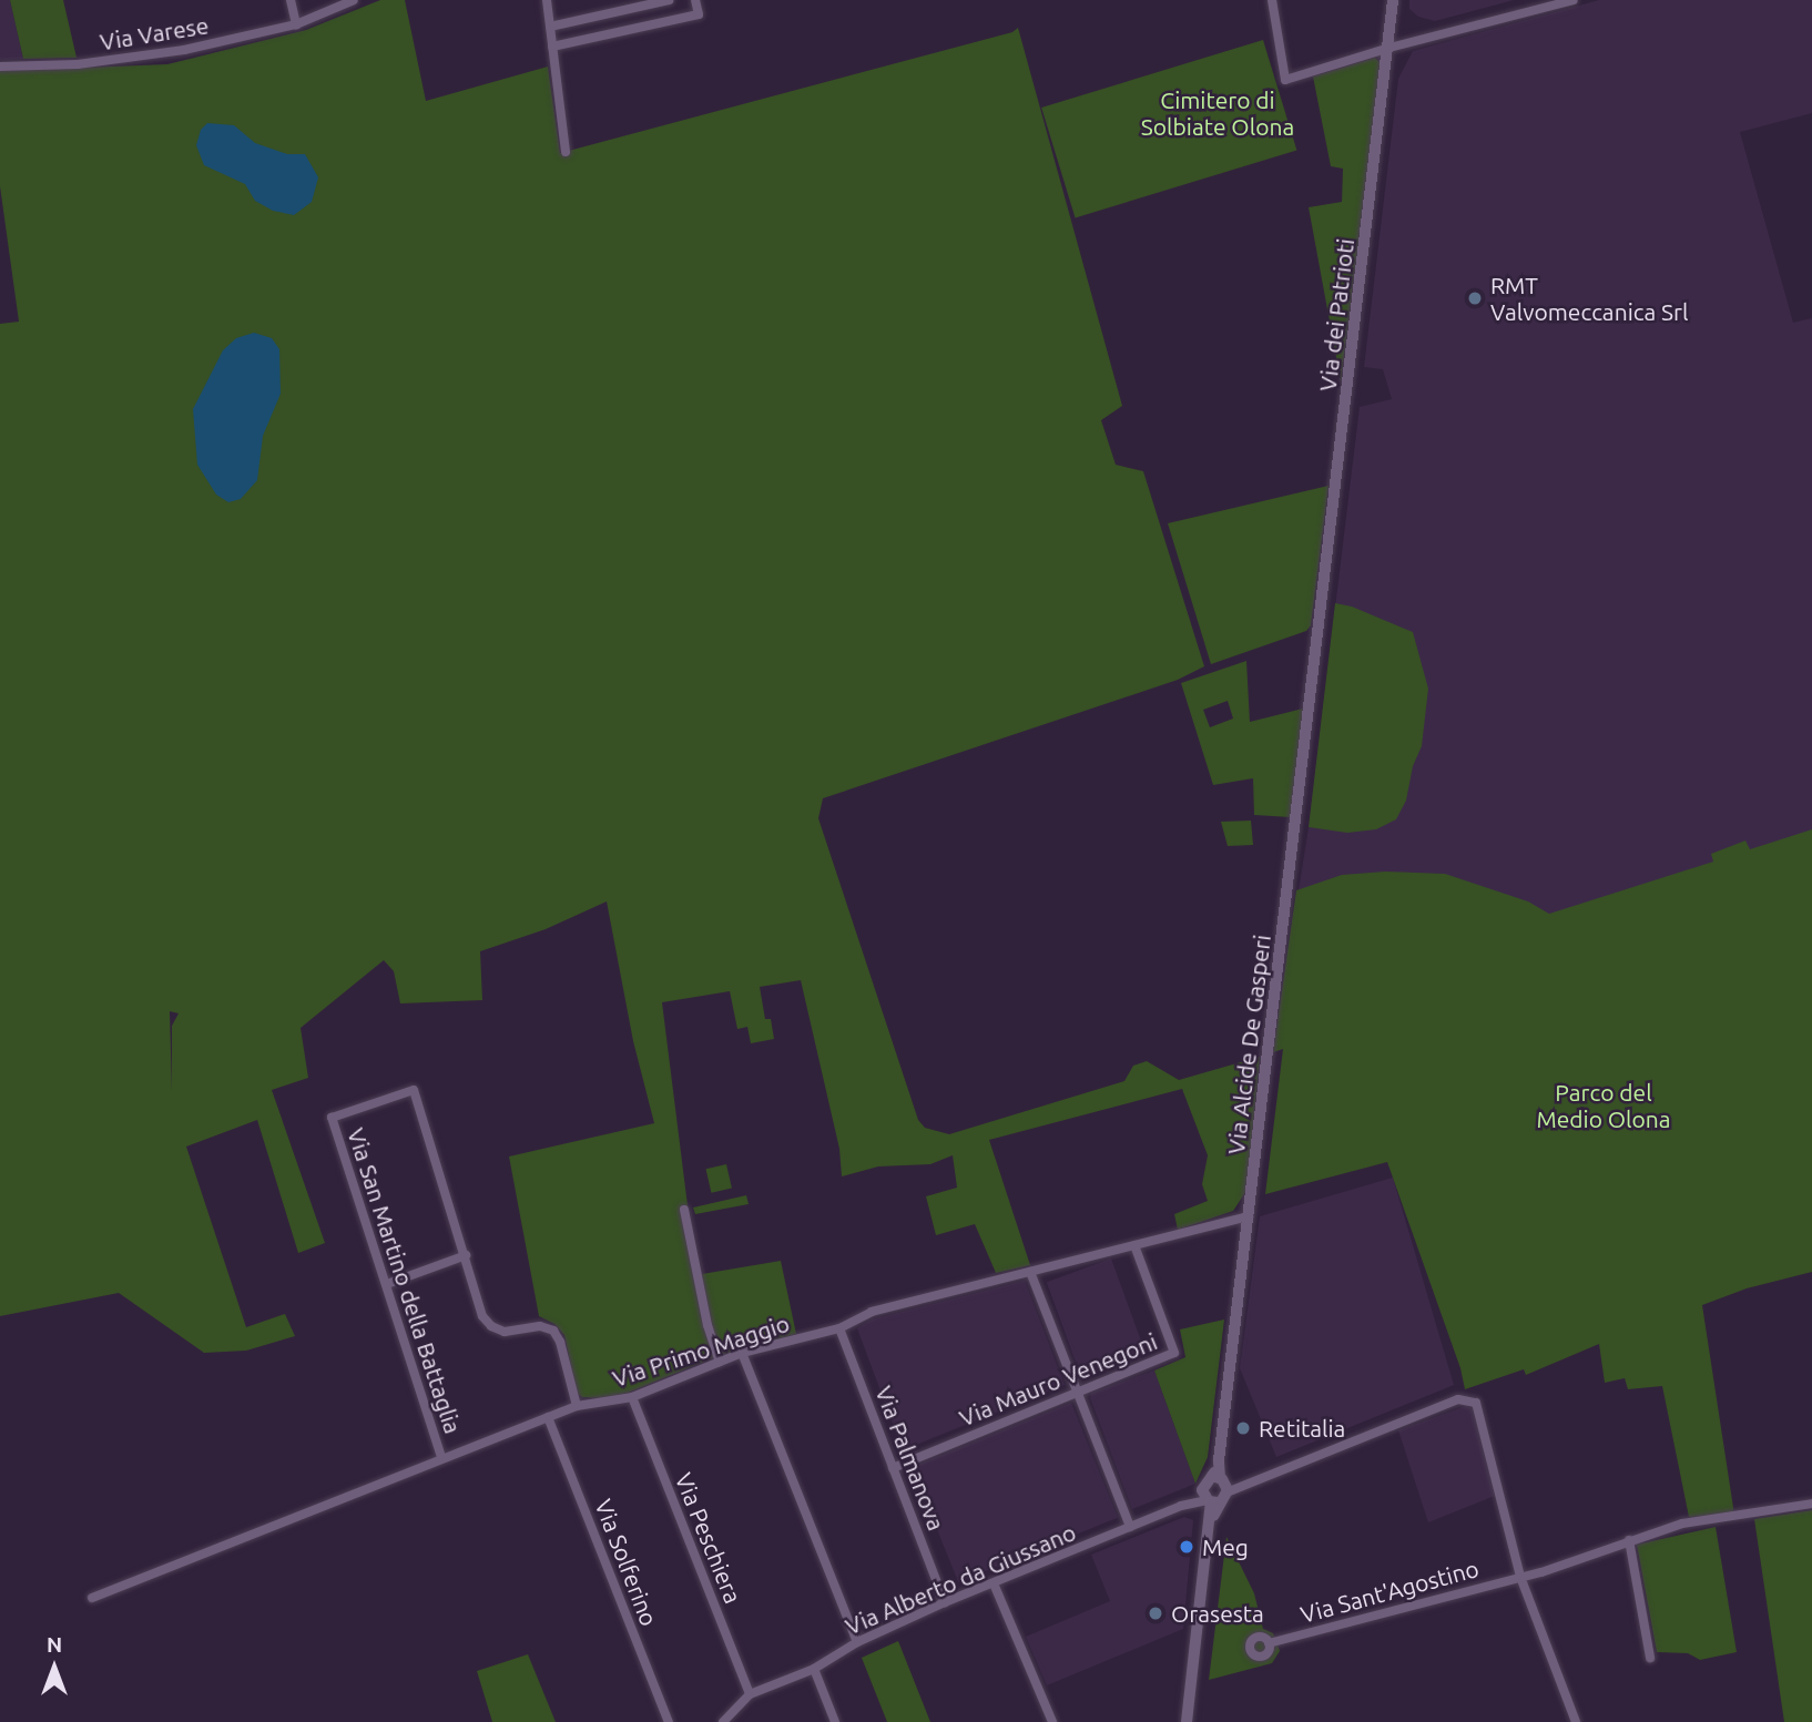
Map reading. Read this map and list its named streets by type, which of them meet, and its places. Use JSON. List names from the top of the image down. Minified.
{"streets":{"street":["Via Varese","Via dei Patrioti","Via Alcide De Gasperi","Via San Martino della Battaglia","Via Primo Maggio","Via Mauro Venegoni","Via Palmanova","Via Peschiera","Via Solferino","Via Alberto da Giussano","Via Sant'Agostino"]},"crossings":[["Via dei Patrioti","Via Alcide De Gasperi"],["Via Alcide De Gasperi","Via Primo Maggio"],["Via Alcide De Gasperi","Via Alberto da Giussano"],["Via San Martino della Battaglia","Via Primo Maggio"],["Via Primo Maggio","Via Mauro Venegoni"],["Via Primo Maggio","Via Palmanova"],["Via Primo Maggio","Via Peschiera"],["Via Primo Maggio","Via Solferino"],["Via Mauro Venegoni","Via Palmanova"],["Via Palmanova","Via Alberto da Giussano"],["Via Peschiera","Via Alberto da Giussano"]],"parks":["Cimitero di Solbiate Olona","Parco del Medio Olona"],"places":["RMT Valvomeccanica Srl","Retitalia","Meg","Orasesta"],"north":"top"}
